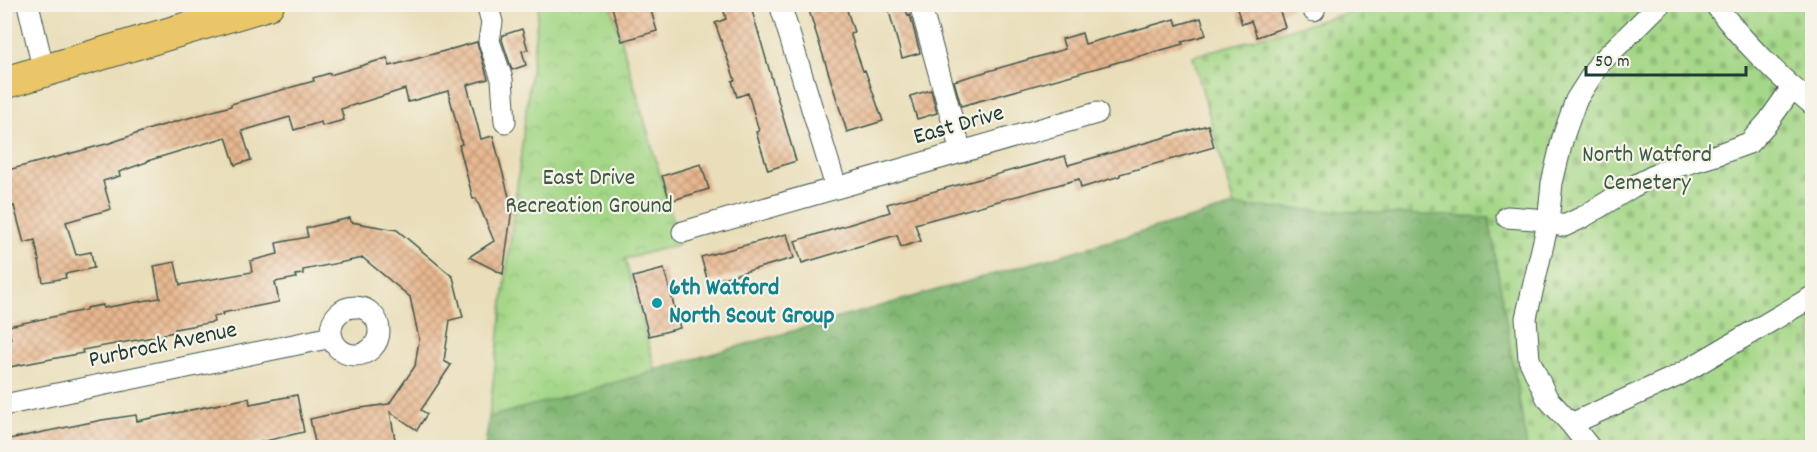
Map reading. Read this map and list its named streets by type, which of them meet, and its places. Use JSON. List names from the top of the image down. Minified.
{"streets":{"street":["East Drive","Purbrock Avenue"]},"parks":["North Watford Cemetery","East Drive Recreation Ground"],"places":["6th Watford North Scout Group"],"scale_bar":"50 m"}
